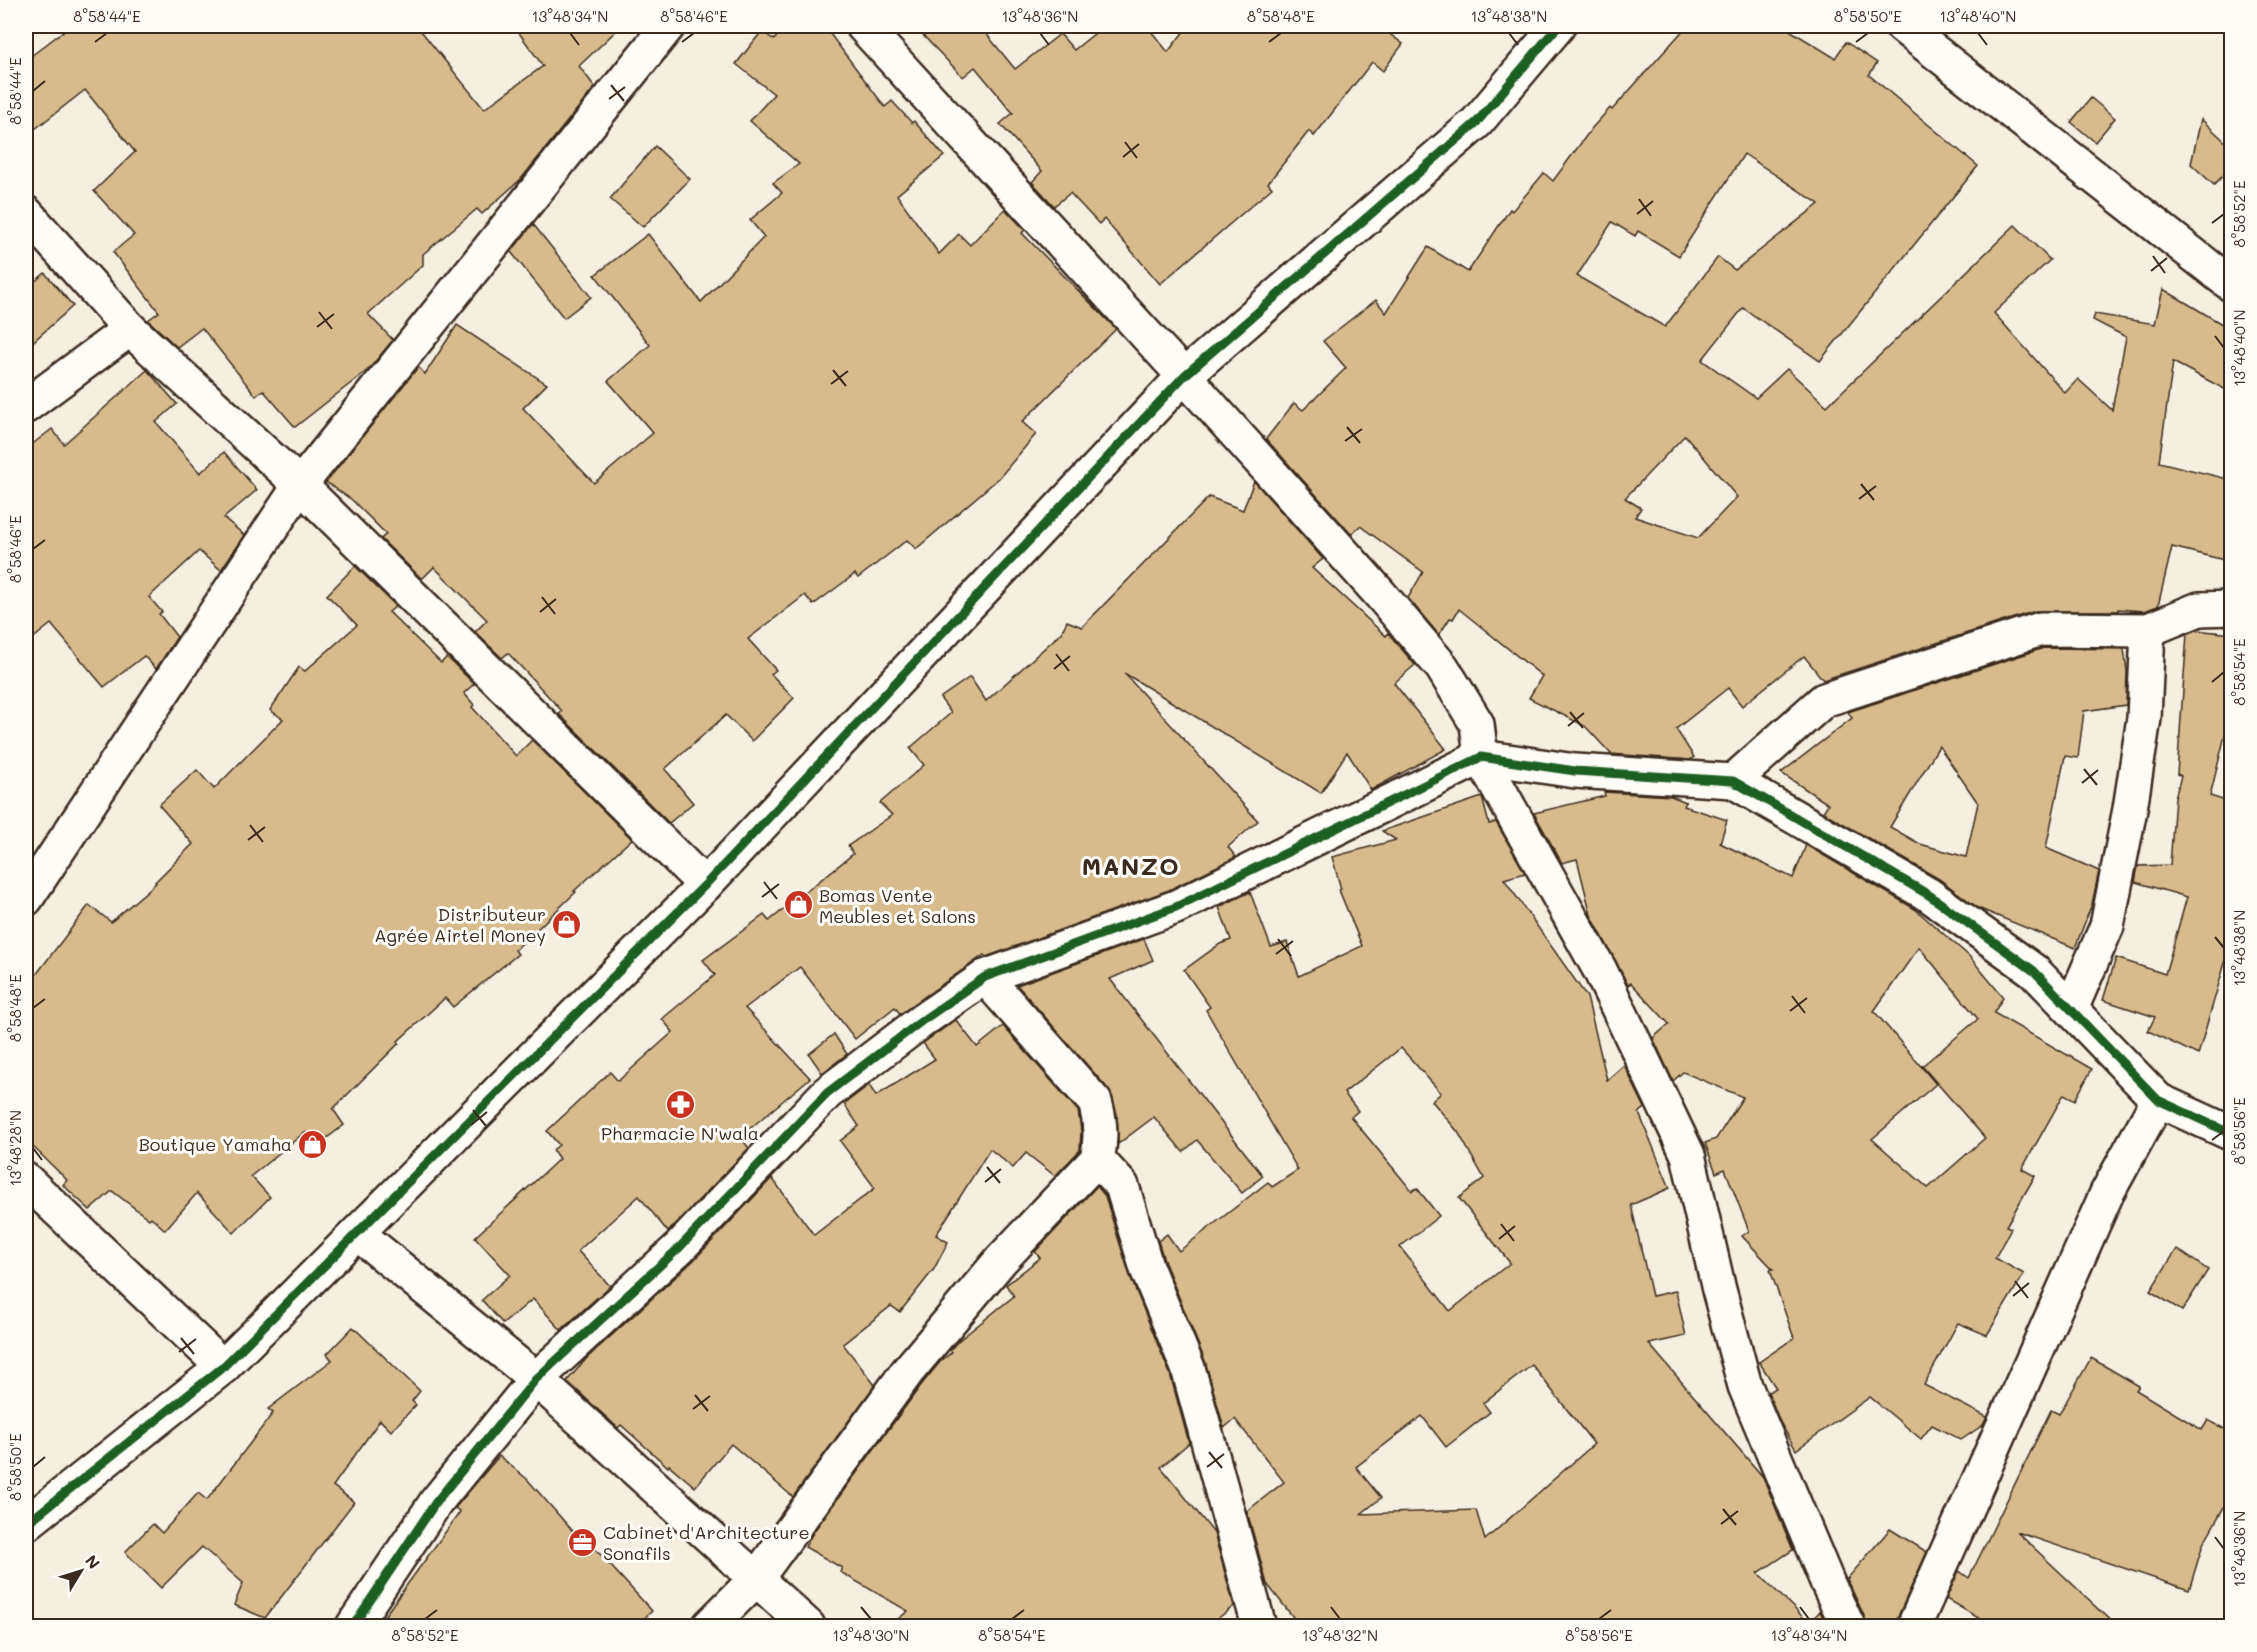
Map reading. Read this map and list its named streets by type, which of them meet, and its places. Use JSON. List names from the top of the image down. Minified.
{"districts":["MANZO"],"places":{"shop":["Bomas Vente Meubles et Salons","Distributeur Agrée Airtel Money","Boutique Yamaha"],"pharmacy":["Pharmacie N'wala"],"office":["Cabinet d'Architecture Sonafils"]},"north":"top right","coordinates":["8°58'44\"E","13°48'34\"N","8°58'46\"E","13°48'36\"N","8°58'48\"E","13°48'38\"N","8°58'50\"E","13°48'40\"N","8°58'52\"E","8°58'54\"E","8°58'56\"E","13°48'28\"N","13°48'30\"N","13°48'32\"N"]}
